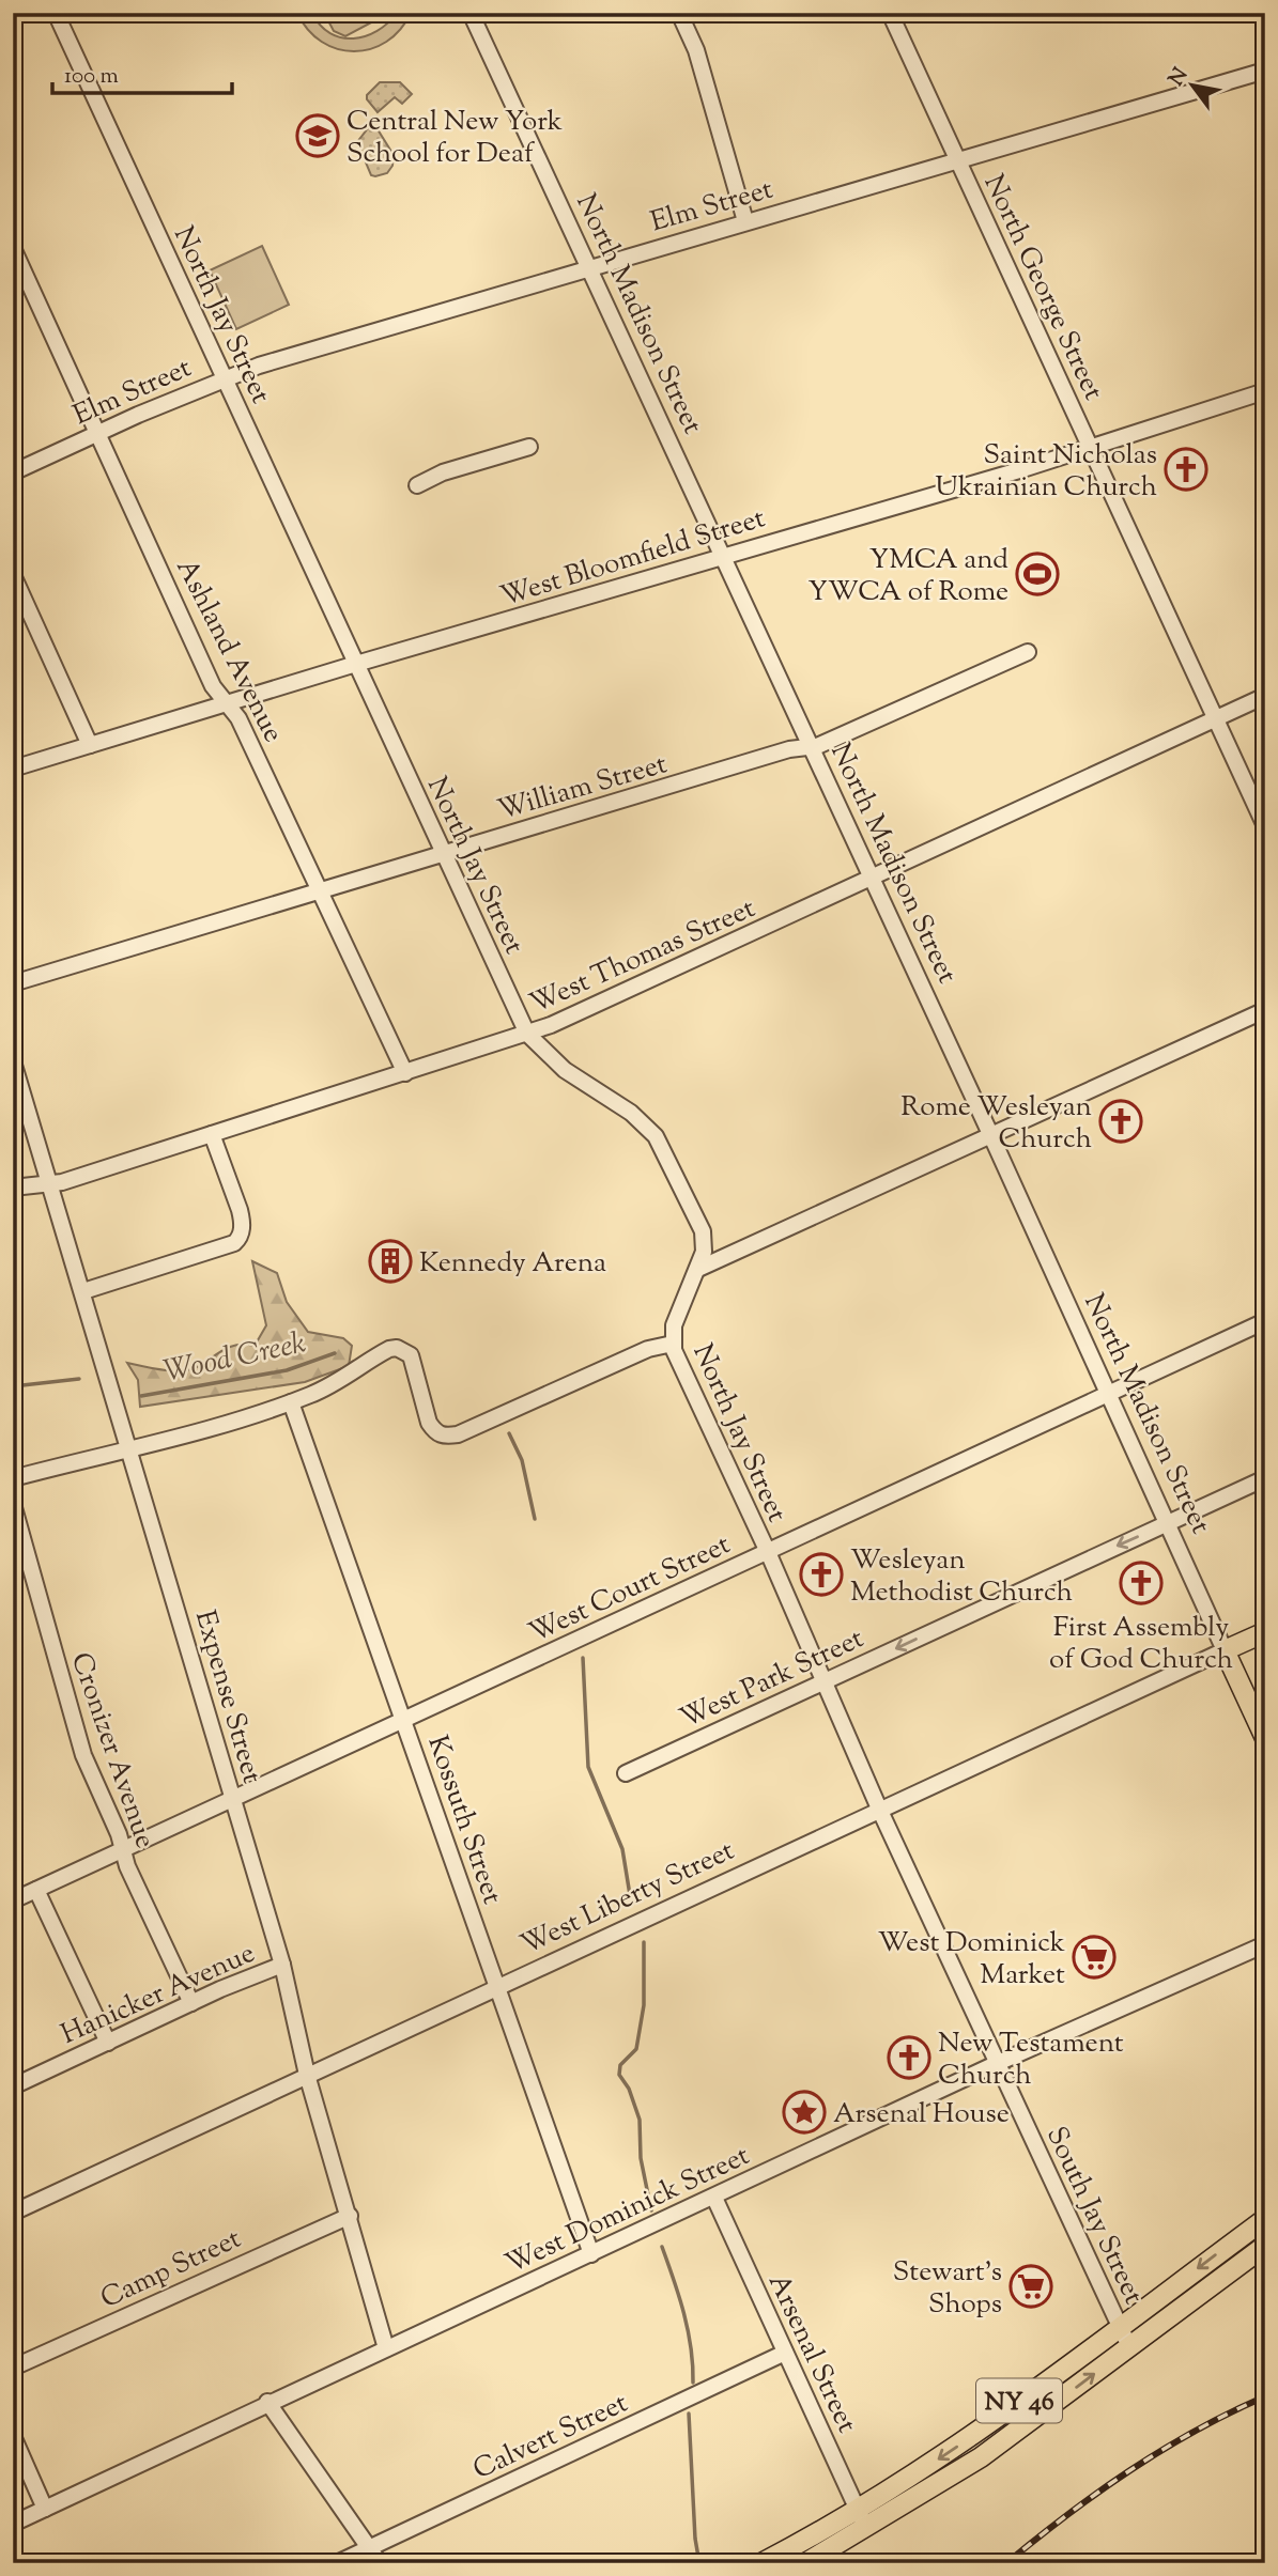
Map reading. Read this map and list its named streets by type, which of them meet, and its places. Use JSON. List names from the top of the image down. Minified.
{"streets":{"main road":["North Madison Street","West Liberty Street","NY 46"],"street":["Elm Street","North George Street","North Jay Street","West Bloomfield Street","Ashland Avenue","William Street","West Thomas Street","West Court Street","West Park Street","Expense Street","Cronizer Avenue","Kossuth Street","Hanicker Avenue","West Dominick Street","South Jay Street","Camp Street","Arsenal Street","Calvert Street"]},"crossings":[["Elm Street","North George Street"],["Elm Street","North Madison Street"],["Elm Street","North Jay Street"],["Elm Street","Ashland Avenue"],["North George Street","West Bloomfield Street"],["North George Street","West Thomas Street"],["North Madison Street","West Bloomfield Street"],["North Madison Street","William Street"],["North Madison Street","West Thomas Street"],["North Madison Street","West Court Street"],["North Madison Street","West Park Street"],["North Madison Street","West Liberty Street"],["North Jay Street","West Bloomfield Street"],["North Jay Street","William Street"],["North Jay Street","West Thomas Street"],["North Jay Street","West Court Street"],["North Jay Street","West Park Street"],["North Jay Street","West Liberty Street"],["North Jay Street","West Dominick Street"],["North Jay Street","South Jay Street"],["West Bloomfield Street","Ashland Avenue"],["Ashland Avenue","William Street"],["Ashland Avenue","West Thomas Street"],["West Thomas Street","Expense Street"],["West Court Street","Expense Street"],["West Court Street","Cronizer Avenue"],["West Court Street","Kossuth Street"],["Expense Street","West Liberty Street"],["Expense Street","Hanicker Avenue"],["Expense Street","West Dominick Street"],["Expense Street","Camp Street"],["Cronizer Avenue","Hanicker Avenue"],["Kossuth Street","West Liberty Street"],["Kossuth Street","West Dominick Street"],["West Dominick Street","South Jay Street"],["West Dominick Street","Arsenal Street"],["South Jay Street","NY 46"],["Arsenal Street","NY 46"],["Arsenal Street","Calvert Street"]],"one_way":["West Park Street"],"water":["Wood Creek"],"places":{"school or university":["Central New York School for Deaf"],"church":["Saint Nicholas Ukrainian Church","Rome Wesleyan Church","Wesleyan Methodist Church","First Assembly of God Church","New Testament Church"],"sports":["YMCA and YWCA of Rome"],"building":["Kennedy Arena"],"supermarket":["West Dominick Market","Stewart's Shops"],"place":["Arsenal House"]},"scale_bar":"100 m","north":"top left"}
